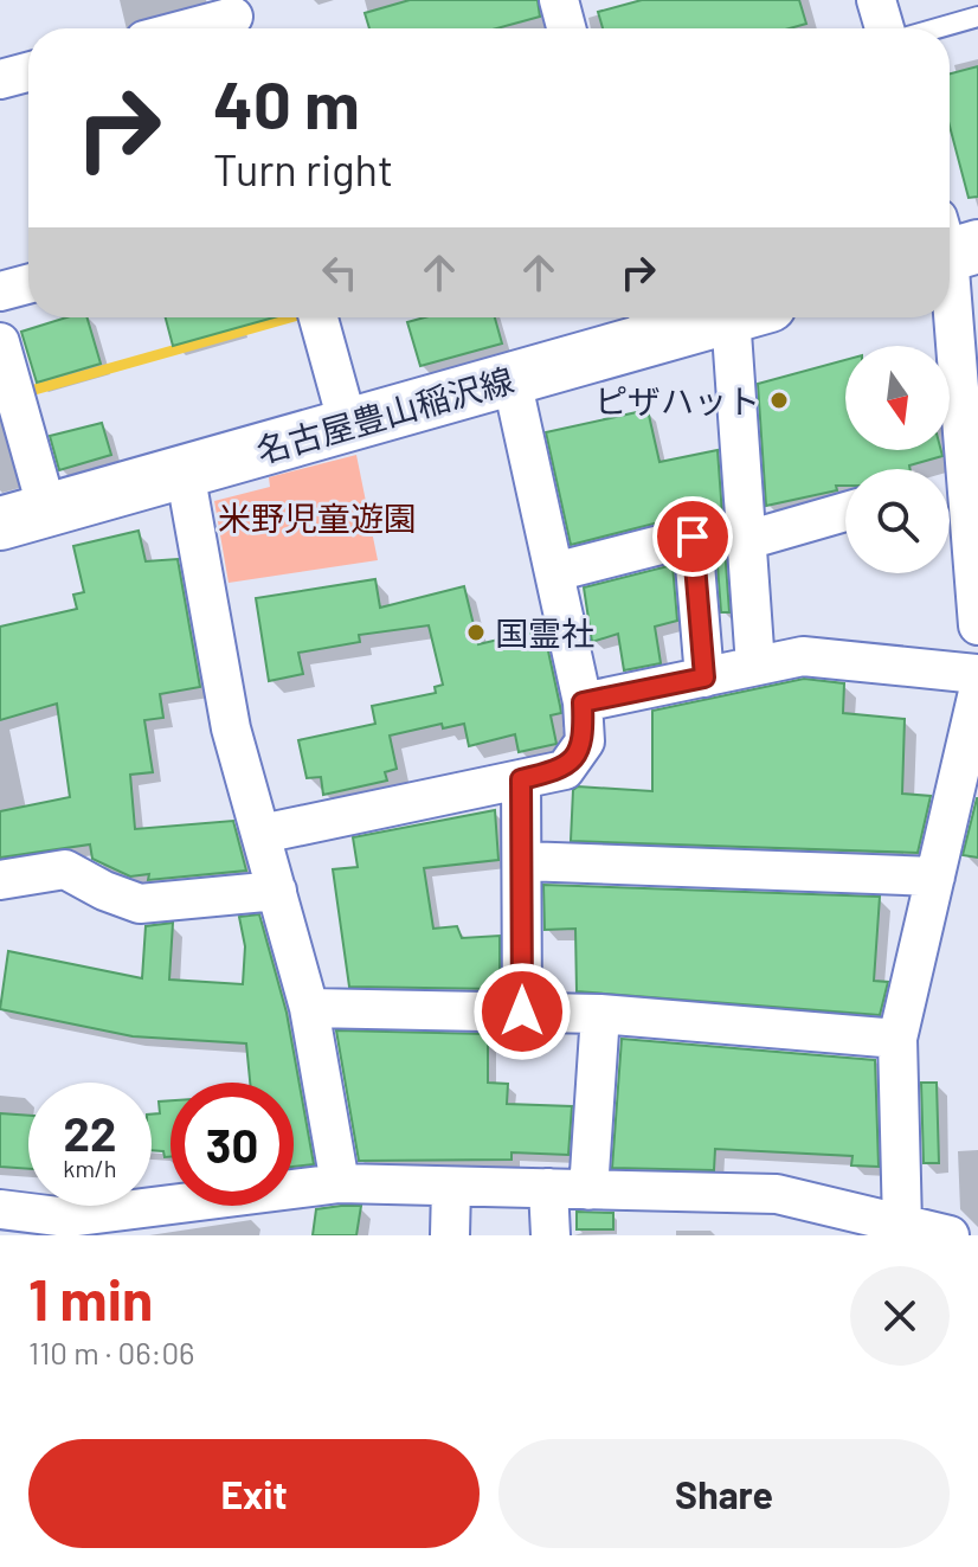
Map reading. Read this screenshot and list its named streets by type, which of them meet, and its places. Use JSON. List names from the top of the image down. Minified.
{"streets":{"main road":["名古屋豊山稲沢線"]},"parks":["米野児童遊園"],"places":["ピザハット","国霊社"],"north":"bottom","page":{"turn":["40 m","Turn right"],"speed":"22 km/h","limit":"30","heading":["1 min","110 m · 06:06"],"buttons":["Exit","Share"]}}
